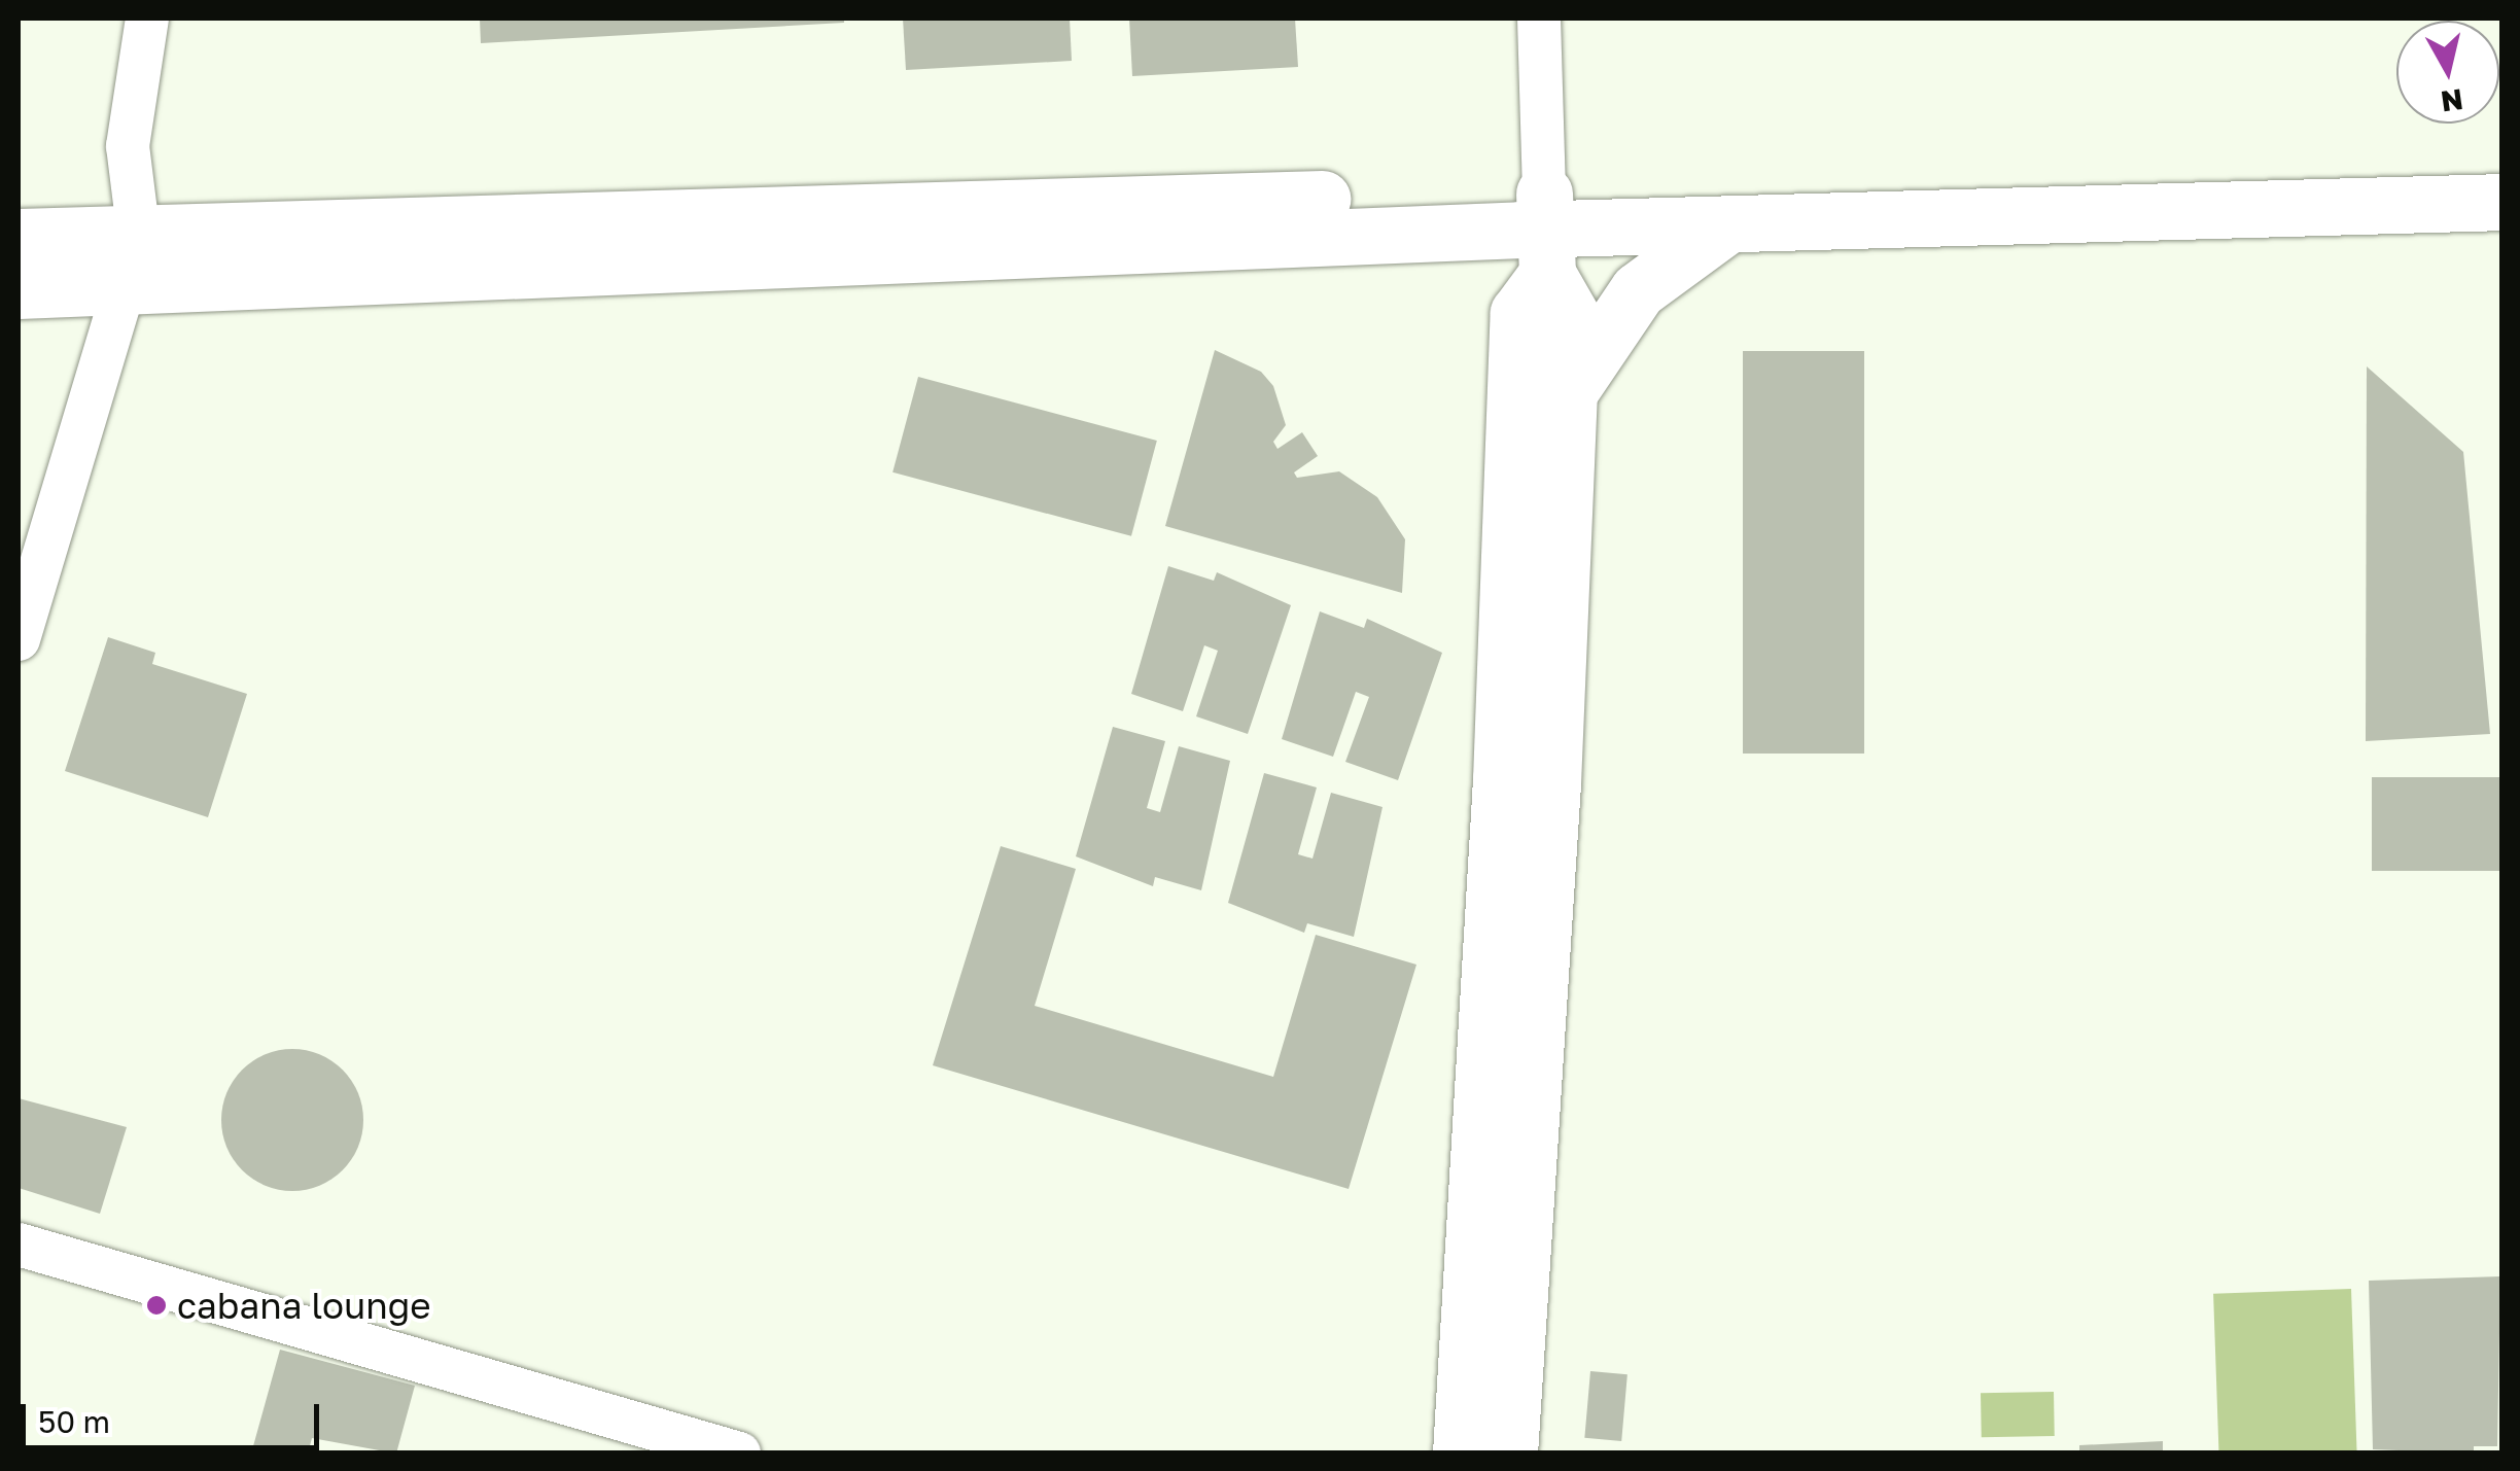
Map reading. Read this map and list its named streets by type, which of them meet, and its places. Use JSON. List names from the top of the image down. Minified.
{"places":["cabana lounge"],"scale_bar":"50 m","north":"bottom"}
